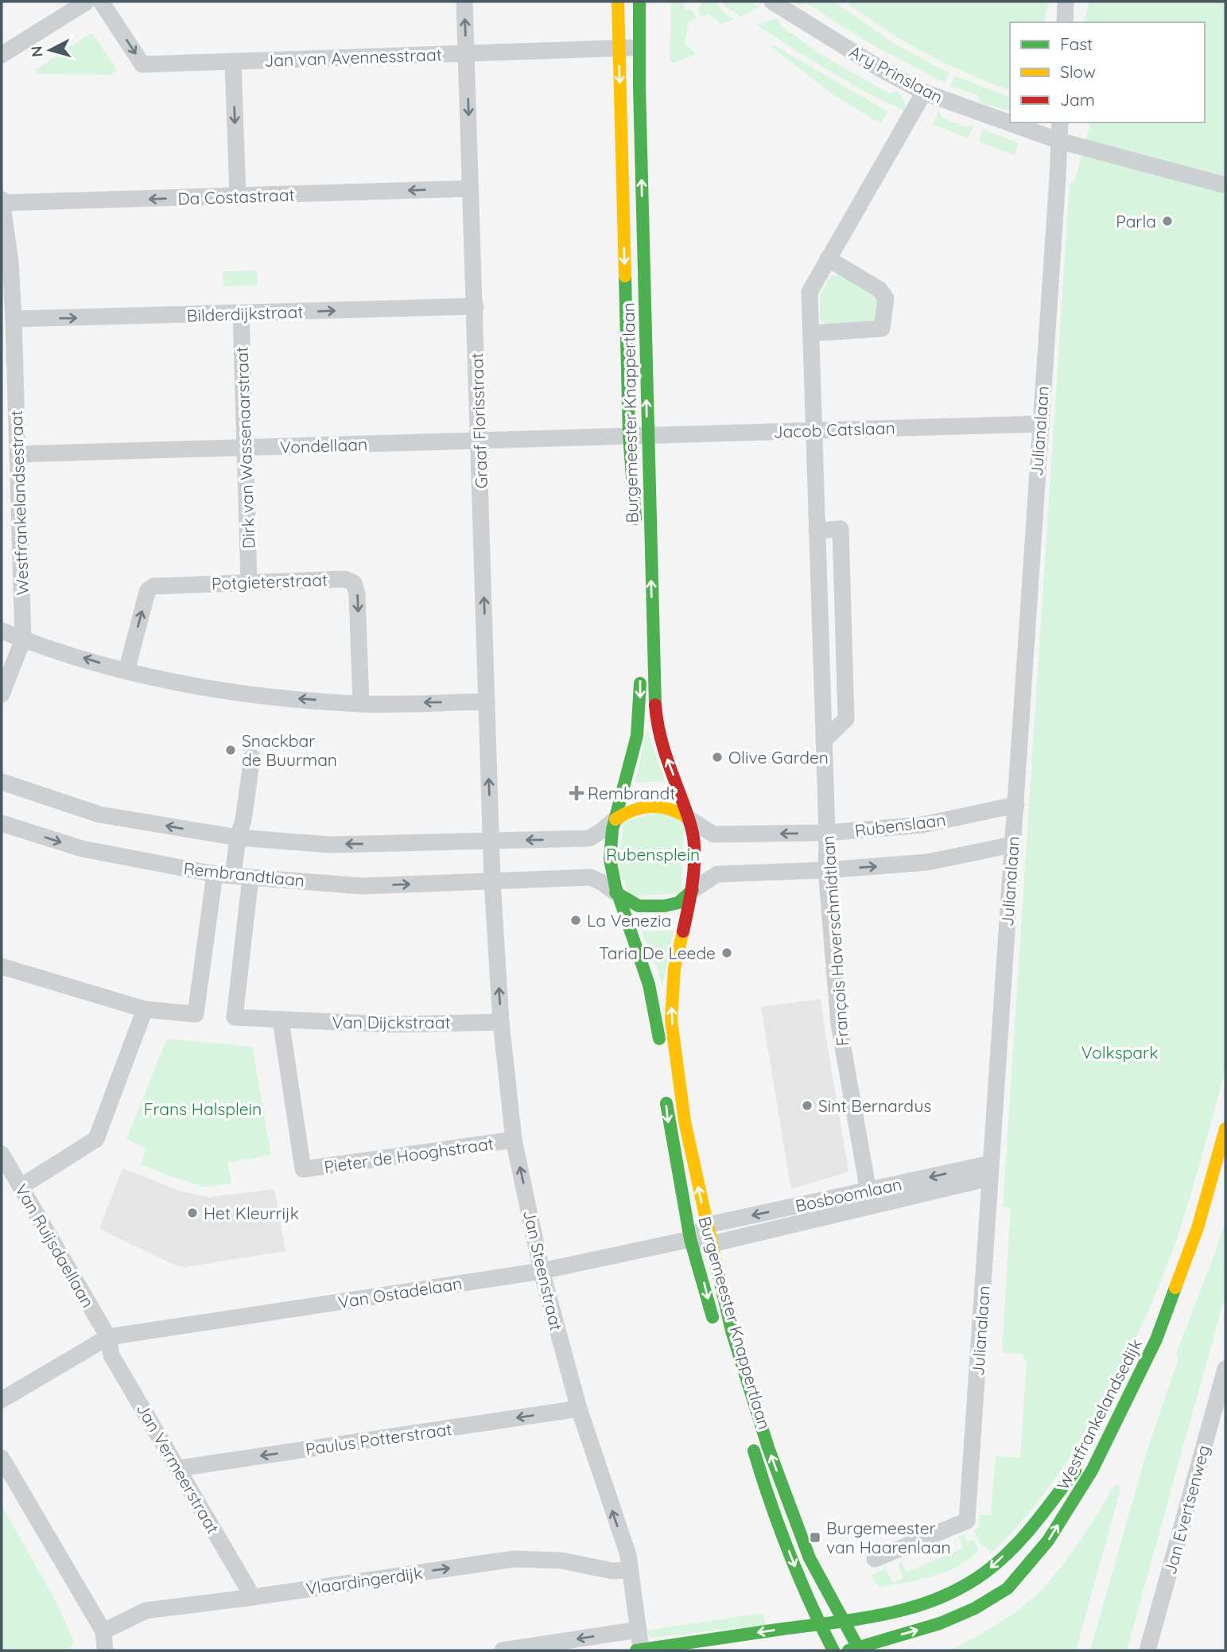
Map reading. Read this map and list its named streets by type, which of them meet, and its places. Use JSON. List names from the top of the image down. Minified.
{"streets":{"main road":["Burgemeester Knappertlaan","Westfrankelandsedijk"],"street":["Jan van Avennesstraat","Ary Prinslaan","Da Costastraat","Bilderdijkstraat","Graaf Florisstraat","Jacob Catslaan","Julianalaan","Vondellaan","Dirk van Wassenaarstraat","Westfrankelandsestraat","Potgieterstraat","Rubenslaan","Rembrandtlaan","François Haverschmidtlaan","Van Dijckstraat","Pieter de Hooghstraat","Bosboomlaan","Van Ruijsdaellaan","Jan Steenstraat","Van Ostadelaan","Paulus Potterstraat","Jan Vermeerstraat","Jan Evertsenweg","Vlaardingerdijk"]},"crossings":[["Jan van Avennesstraat","Burgemeester Knappertlaan"],["Jan van Avennesstraat","Graaf Florisstraat"],["Ary Prinslaan","Julianalaan"],["Ary Prinslaan","François Haverschmidtlaan"],["Da Costastraat","Graaf Florisstraat"],["Da Costastraat","Westfrankelandsestraat"],["Bilderdijkstraat","Graaf Florisstraat"],["Bilderdijkstraat","Dirk van Wassenaarstraat"],["Bilderdijkstraat","Westfrankelandsestraat"],["Burgemeester Knappertlaan","Jacob Catslaan"],["Burgemeester Knappertlaan","Vondellaan"],["Burgemeester Knappertlaan","Rubenslaan"],["Burgemeester Knappertlaan","Rembrandtlaan"],["Burgemeester Knappertlaan","Bosboomlaan"],["Burgemeester Knappertlaan","Van Ostadelaan"],["Burgemeester Knappertlaan","Westfrankelandsedijk"],["Graaf Florisstraat","Vondellaan"],["Jacob Catslaan","Julianalaan"],["Jacob Catslaan","Vondellaan"],["Jacob Catslaan","François Haverschmidtlaan"],["Julianalaan","Rubenslaan"],["Julianalaan","Bosboomlaan"],["Vondellaan","Dirk van Wassenaarstraat"],["Vondellaan","Westfrankelandsestraat"],["Dirk van Wassenaarstraat","Potgieterstraat"],["Rubenslaan","Rembrandtlaan"],["Rubenslaan","François Haverschmidtlaan"],["Rembrandtlaan","Van Dijckstraat"],["Rembrandtlaan","Jan Steenstraat"],["François Haverschmidtlaan","Bosboomlaan"],["Van Dijckstraat","Pieter de Hooghstraat"],["Van Dijckstraat","Jan Steenstraat"],["Pieter de Hooghstraat","Jan Steenstraat"],["Van Ruijsdaellaan","Van Ostadelaan"],["Van Ruijsdaellaan","Jan Vermeerstraat"],["Jan Steenstraat","Van Ostadelaan"],["Jan Steenstraat","Paulus Potterstraat"],["Jan Steenstraat","Vlaardingerdijk"],["Van Ostadelaan","Jan Vermeerstraat"],["Paulus Potterstraat","Jan Vermeerstraat"],["Jan Vermeerstraat","Vlaardingerdijk"]],"one_way":["Da Costastraat","Bilderdijkstraat","Jan Steenstraat","Paulus Potterstraat"],"parks":["Rubensplein","Volkspark","Frans Halsplein"],"places":{"other":["Parla","Snackbar de Buurman","Olive Garden","La Venezia","Taria De Leede","Sint Bernardus","Het Kleurrijk"],"health":["Rembrandt"],"transit":["Burgemeester van Haarenlaan"]},"legend":["Fast","Slow","Jam"],"north":"left"}
